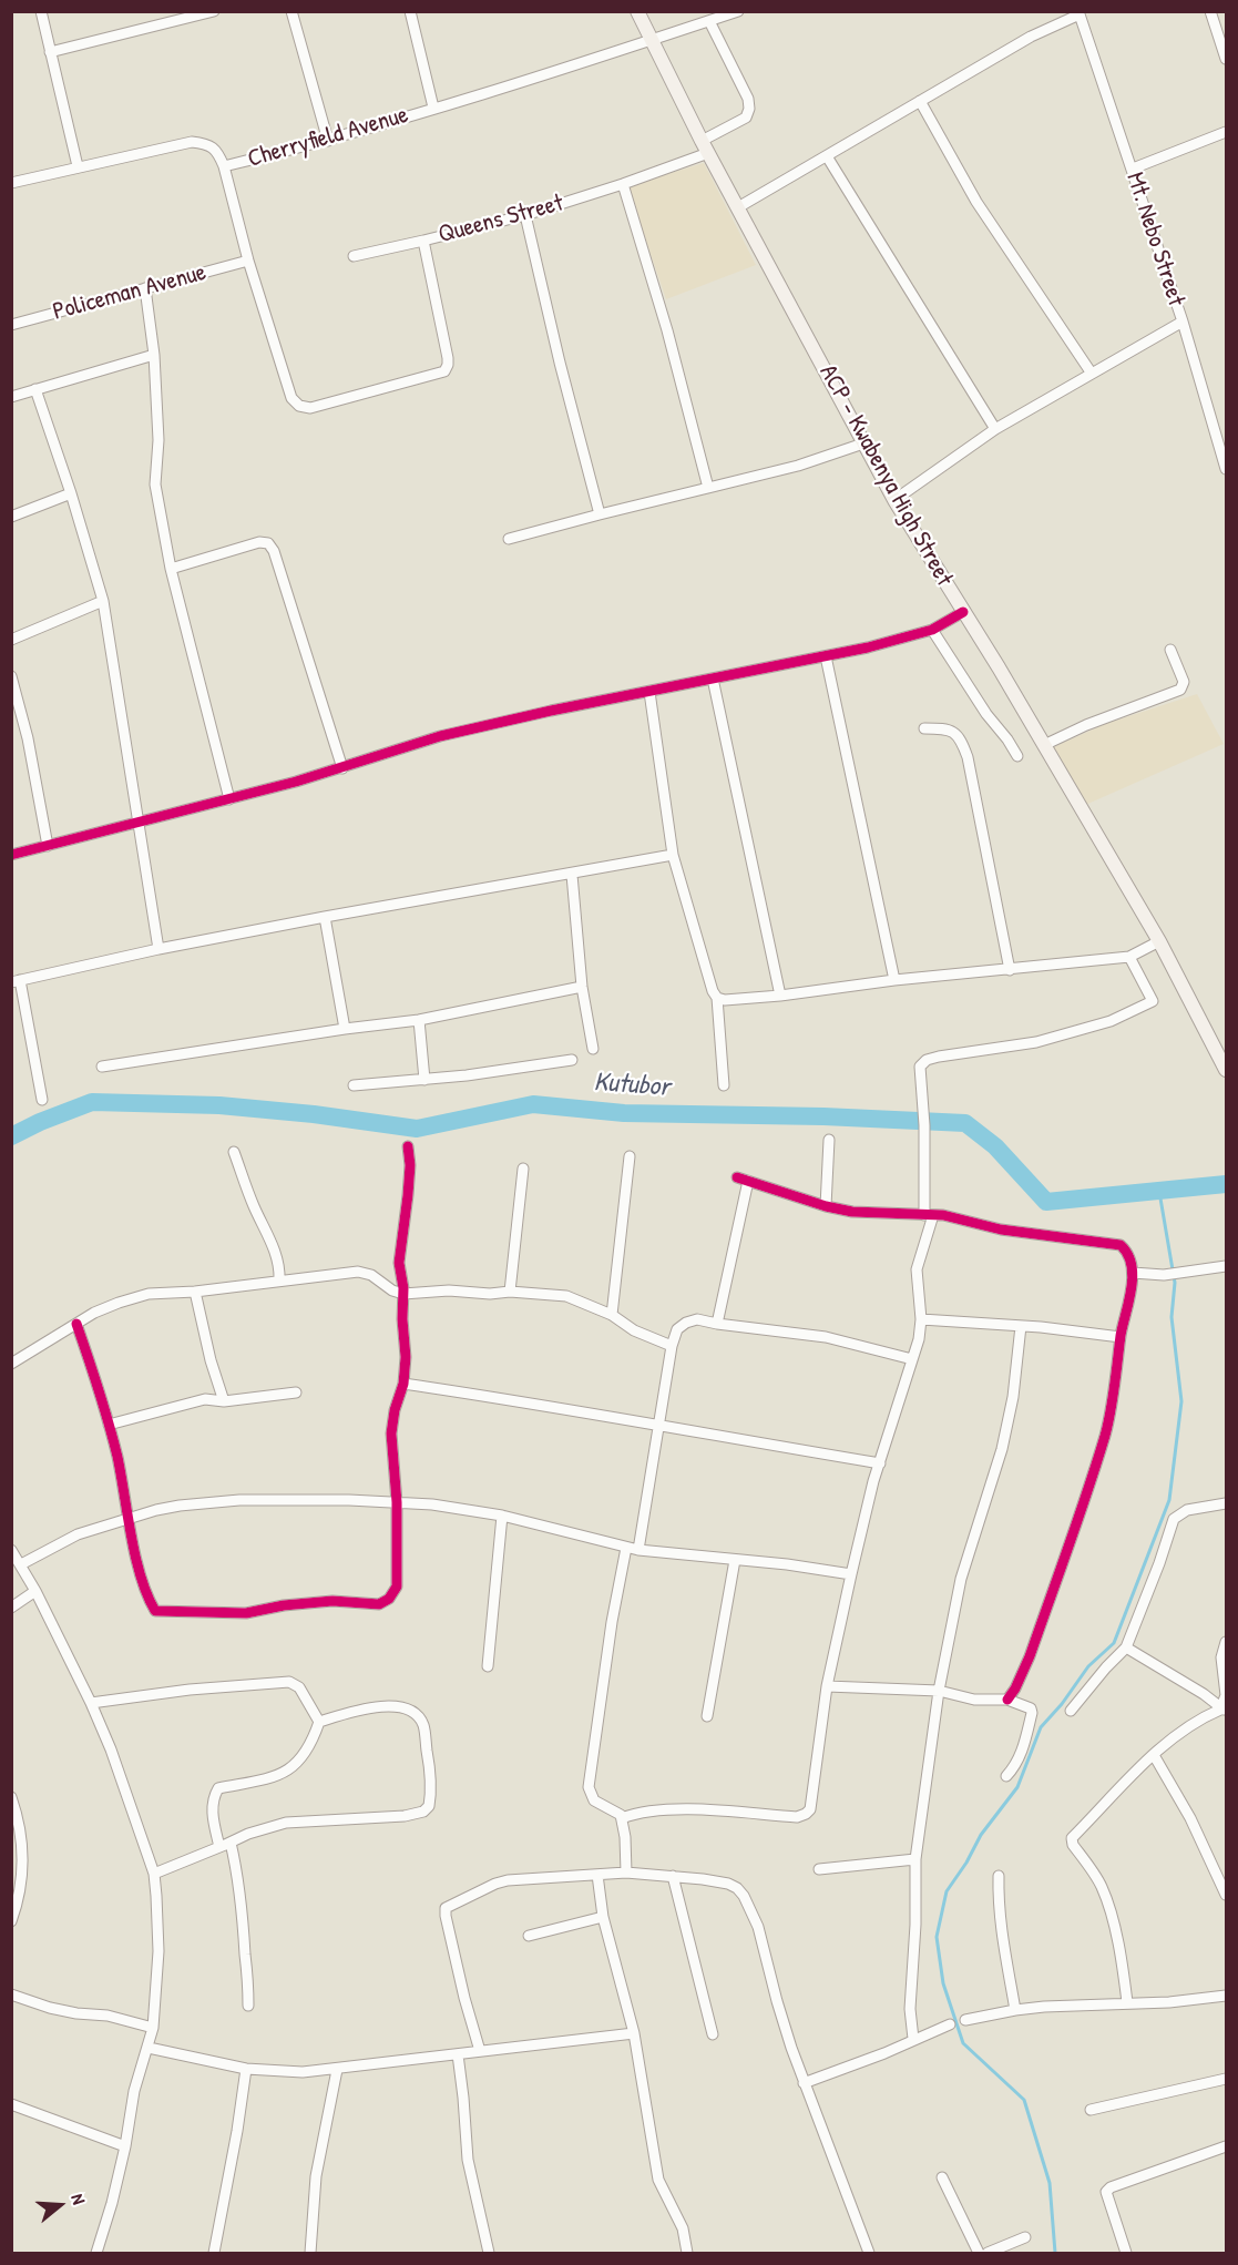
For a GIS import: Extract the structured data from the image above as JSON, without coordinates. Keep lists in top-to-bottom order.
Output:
{
  "streets": {
    "main road": ["ACP - Kwabenya High Street"],
    "street": [
      "Cherryfield Avenue",
      "Queens Street",
      "Mt. Nebo Street",
      "Policeman Avenue"
    ]
  },
  "crossings": [
    ["Cherryfield Avenue", "Queens Street"],
    ["Cherryfield Avenue", "ACP - Kwabenya High Street"],
    ["Queens Street", "Policeman Avenue"],
    ["Queens Street", "ACP - Kwabenya High Street"]
  ],
  "water": ["Kutubor"],
  "north": "right"
}
